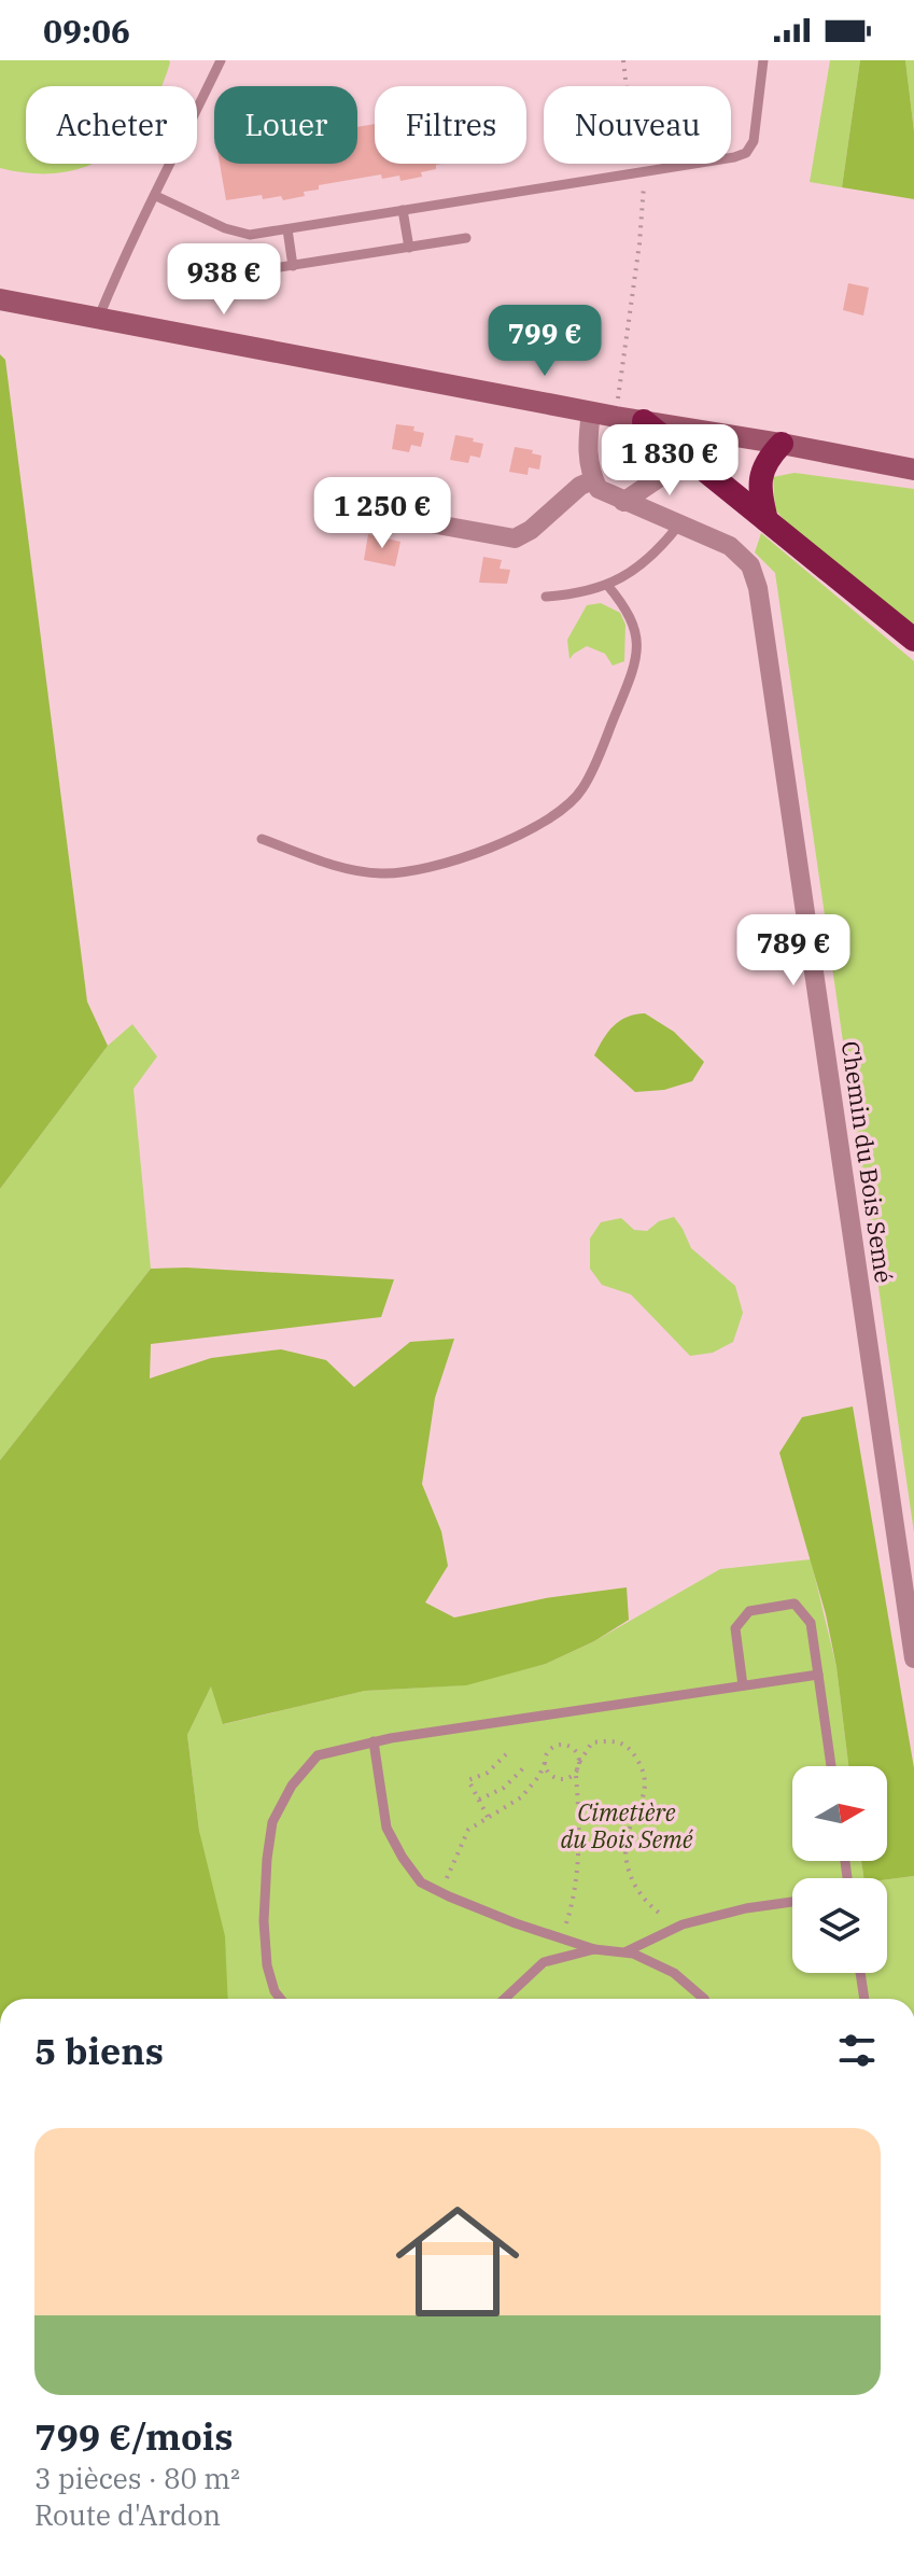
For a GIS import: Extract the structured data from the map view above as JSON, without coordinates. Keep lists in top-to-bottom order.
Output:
{
  "streets": {
    "street": ["Chemin du Bois Semé"]
  },
  "parks": ["Cimetière du Bois Semé"],
  "north": "right",
  "page": {
    "status": "09:06",
    "chip": [
      "Acheter",
      "Louer",
      "Filtres",
      "Nouveau"
    ],
    "price": [
      "938 €",
      "799 €",
      "1 830 €",
      "1 250 €",
      "789 €"
    ],
    "heading": "5 biens",
    "list": [
      {
        "name": "799 €/mois",
        "note": "3 pièces · 80 m² · Route d'Ardon"
      }
    ]
  }
}
